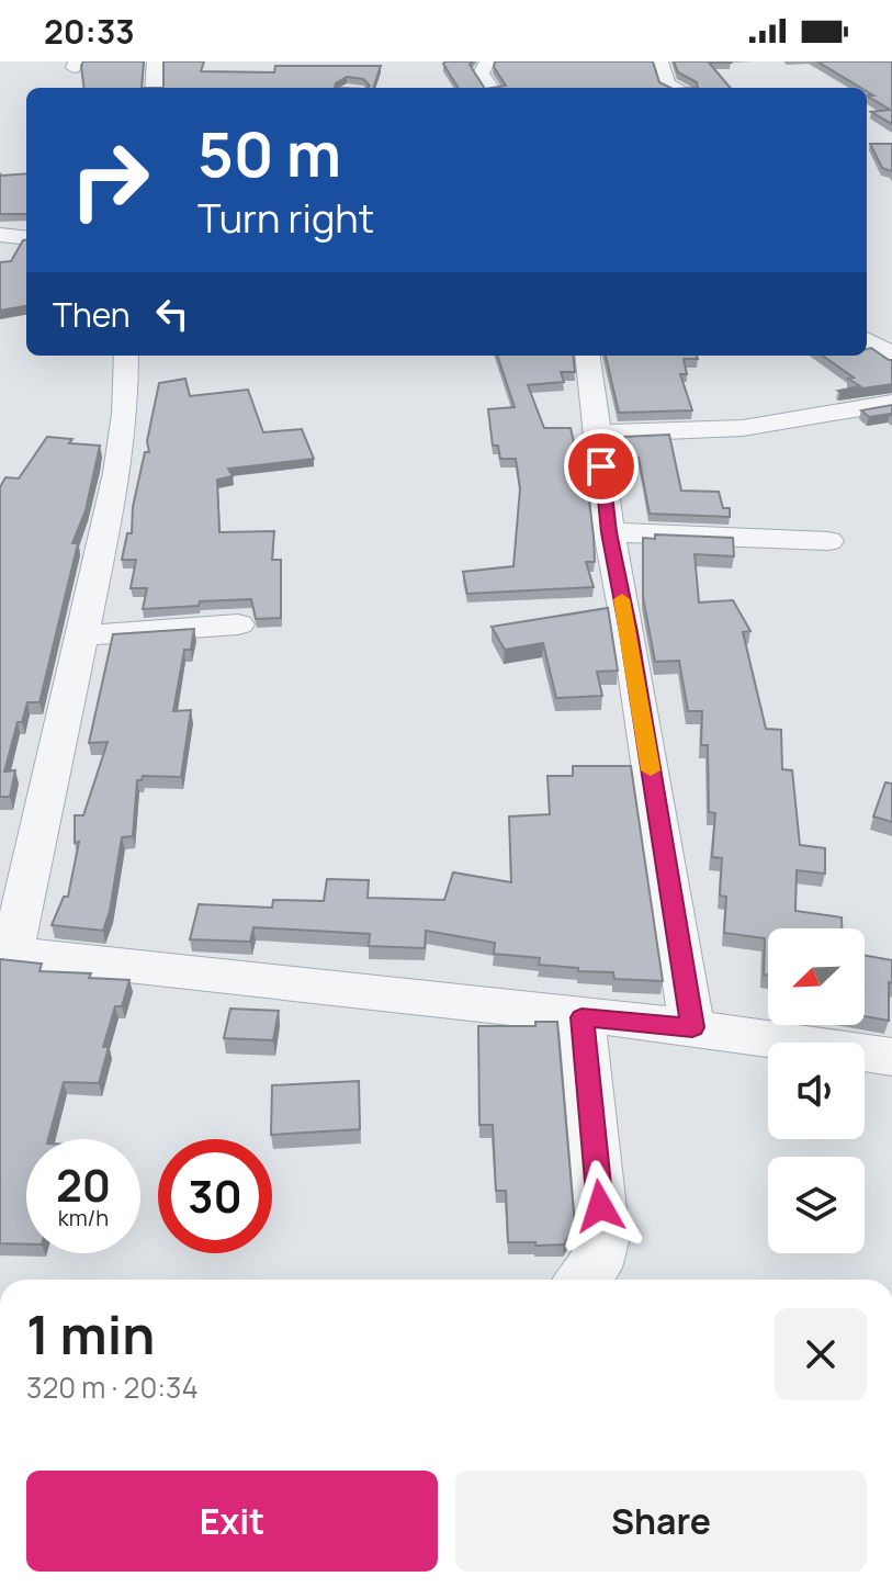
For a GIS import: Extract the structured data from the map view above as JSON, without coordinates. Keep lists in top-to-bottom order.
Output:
{
  "north": "bottom left",
  "page": {
    "status": "20:33",
    "turn": ["50 m", "Turn right"],
    "then": "Then",
    "speed": "20 km/h",
    "limit": "30",
    "heading": ["1 min", "320 m · 20:34"],
    "buttons": ["Exit", "Share"]
  }
}
